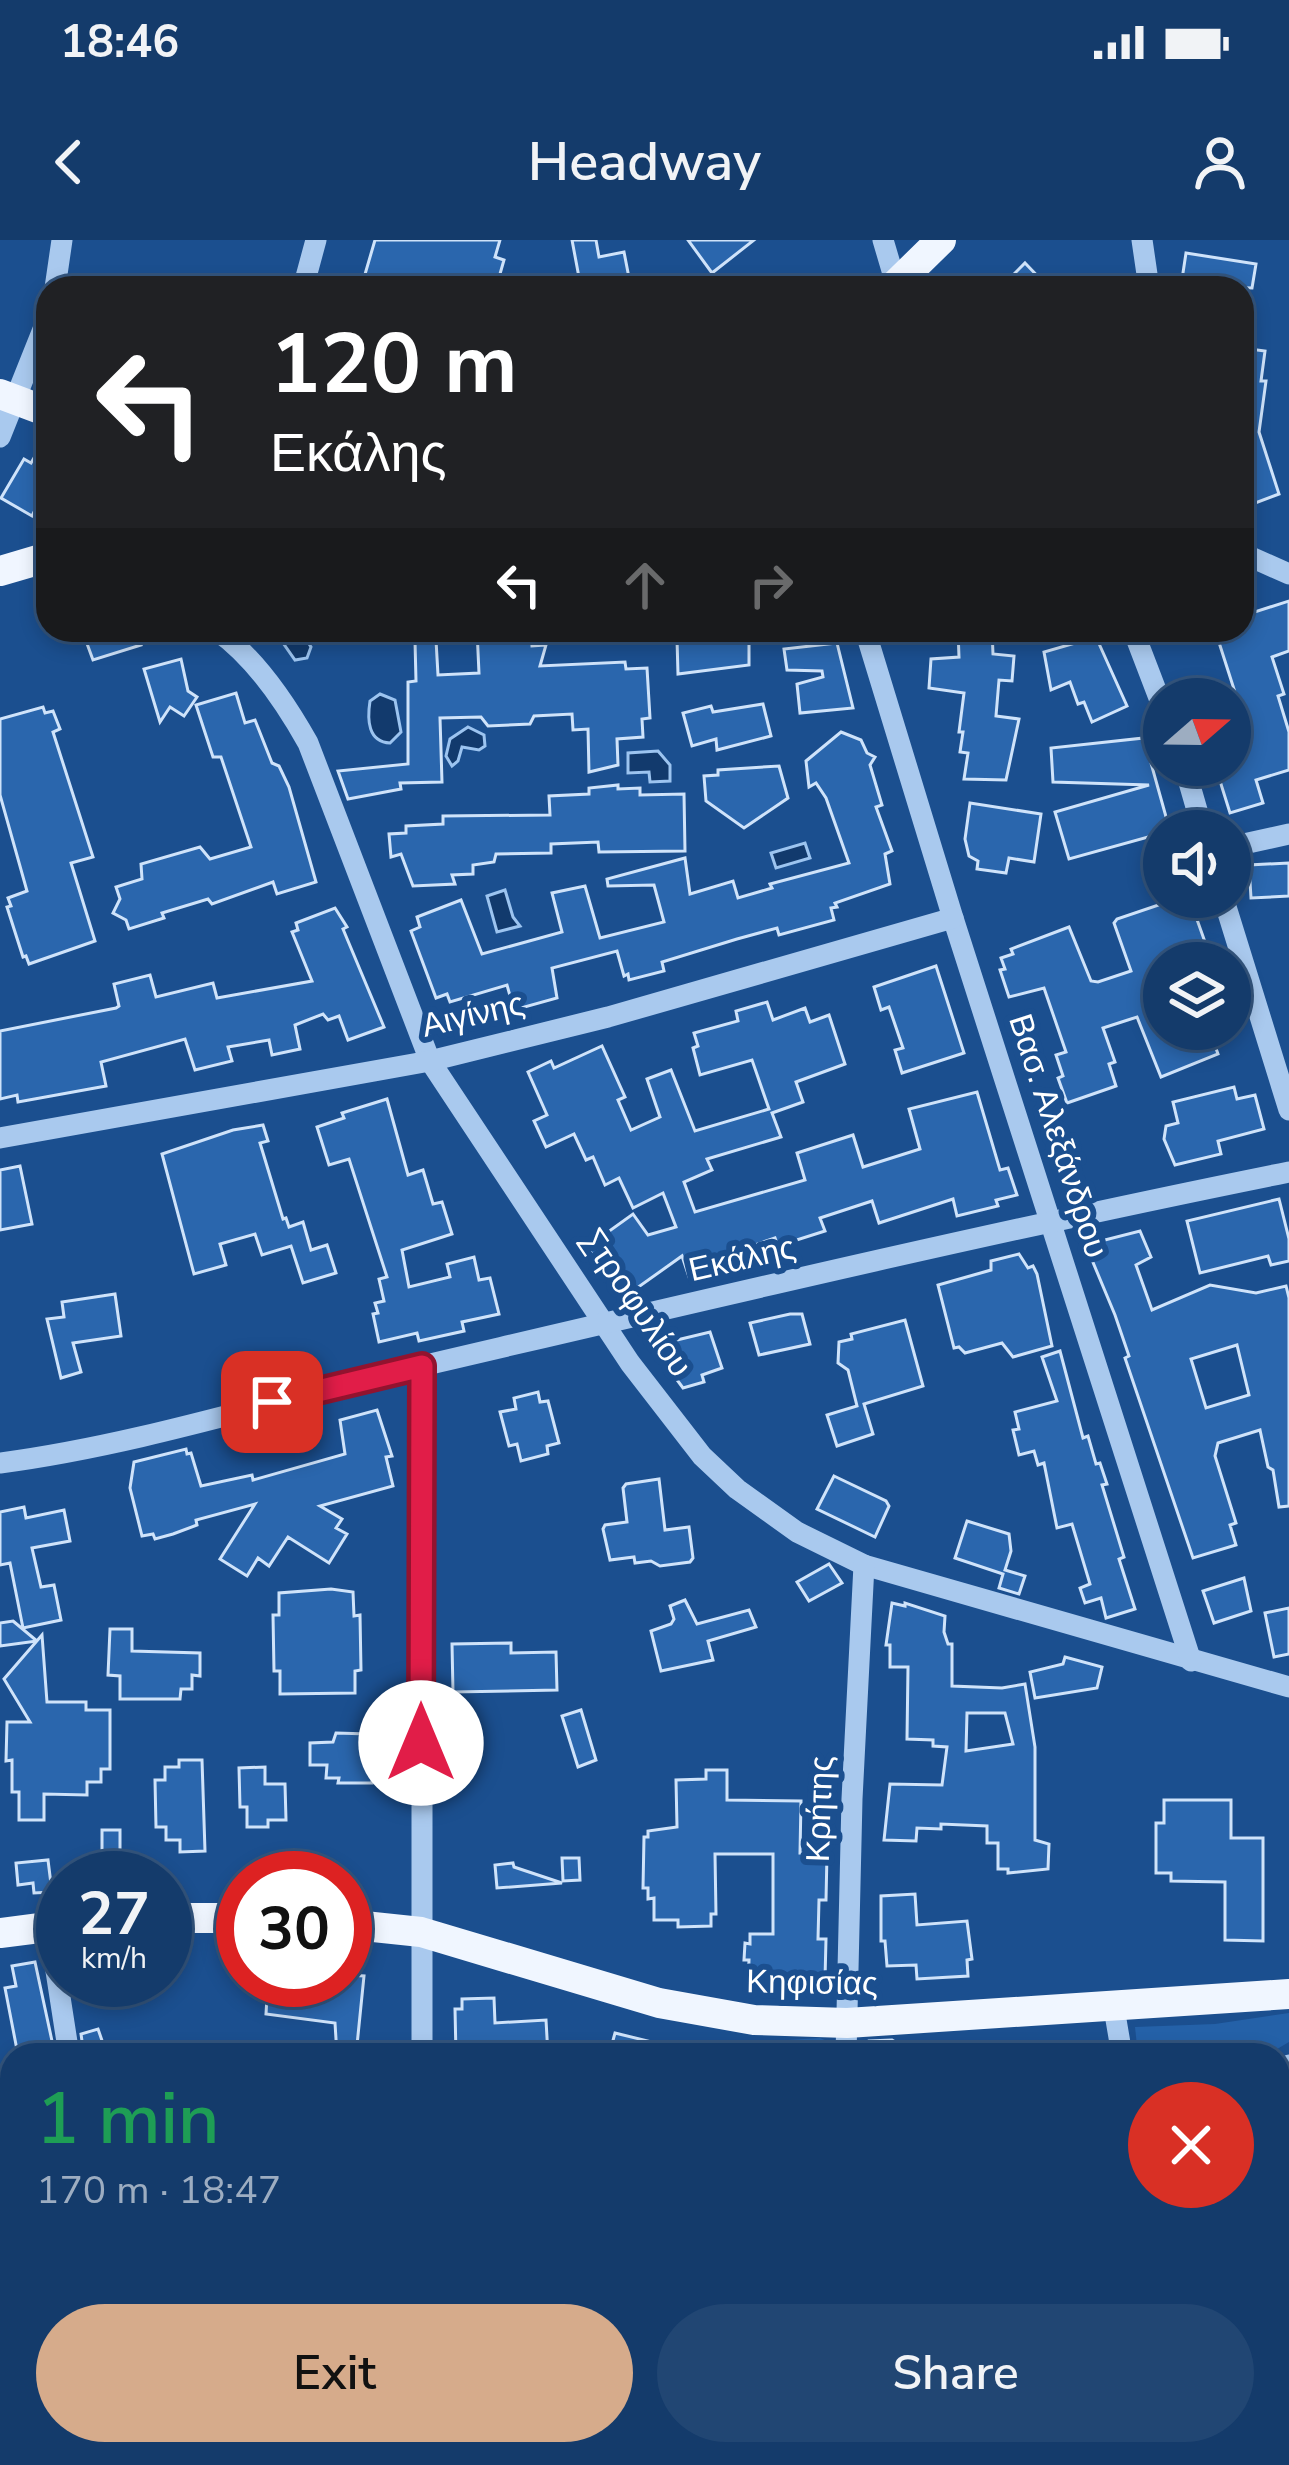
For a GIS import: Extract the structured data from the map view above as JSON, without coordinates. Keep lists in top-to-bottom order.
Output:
{
  "streets": {
    "main road": ["Κηφισίας"],
    "street": [
      "Αιγίνης",
      "Βασ. Αλεξάνδρου",
      "Εκάλης",
      "Στροφυλίου",
      "Κρήτης"
    ]
  },
  "crossings": [
    ["Αιγίνης", "Βασ. Αλεξάνδρου"],
    ["Αιγίνης", "Στροφυλίου"],
    ["Βασ. Αλεξάνδρου", "Εκάλης"],
    ["Βασ. Αλεξάνδρου", "Στροφυλίου"],
    ["Εκάλης", "Στροφυλίου"],
    ["Στροφυλίου", "Κρήτης"],
    ["Κρήτης", "Κηφισίας"]
  ],
  "north": "right",
  "page": {
    "status": "18:46",
    "header": "Headway",
    "turn": ["120 m", "Εκάλης"],
    "speed": "27 km/h",
    "limit": "30",
    "heading": ["1 min", "170 m · 18:47"],
    "buttons": ["Exit", "Share"]
  }
}
